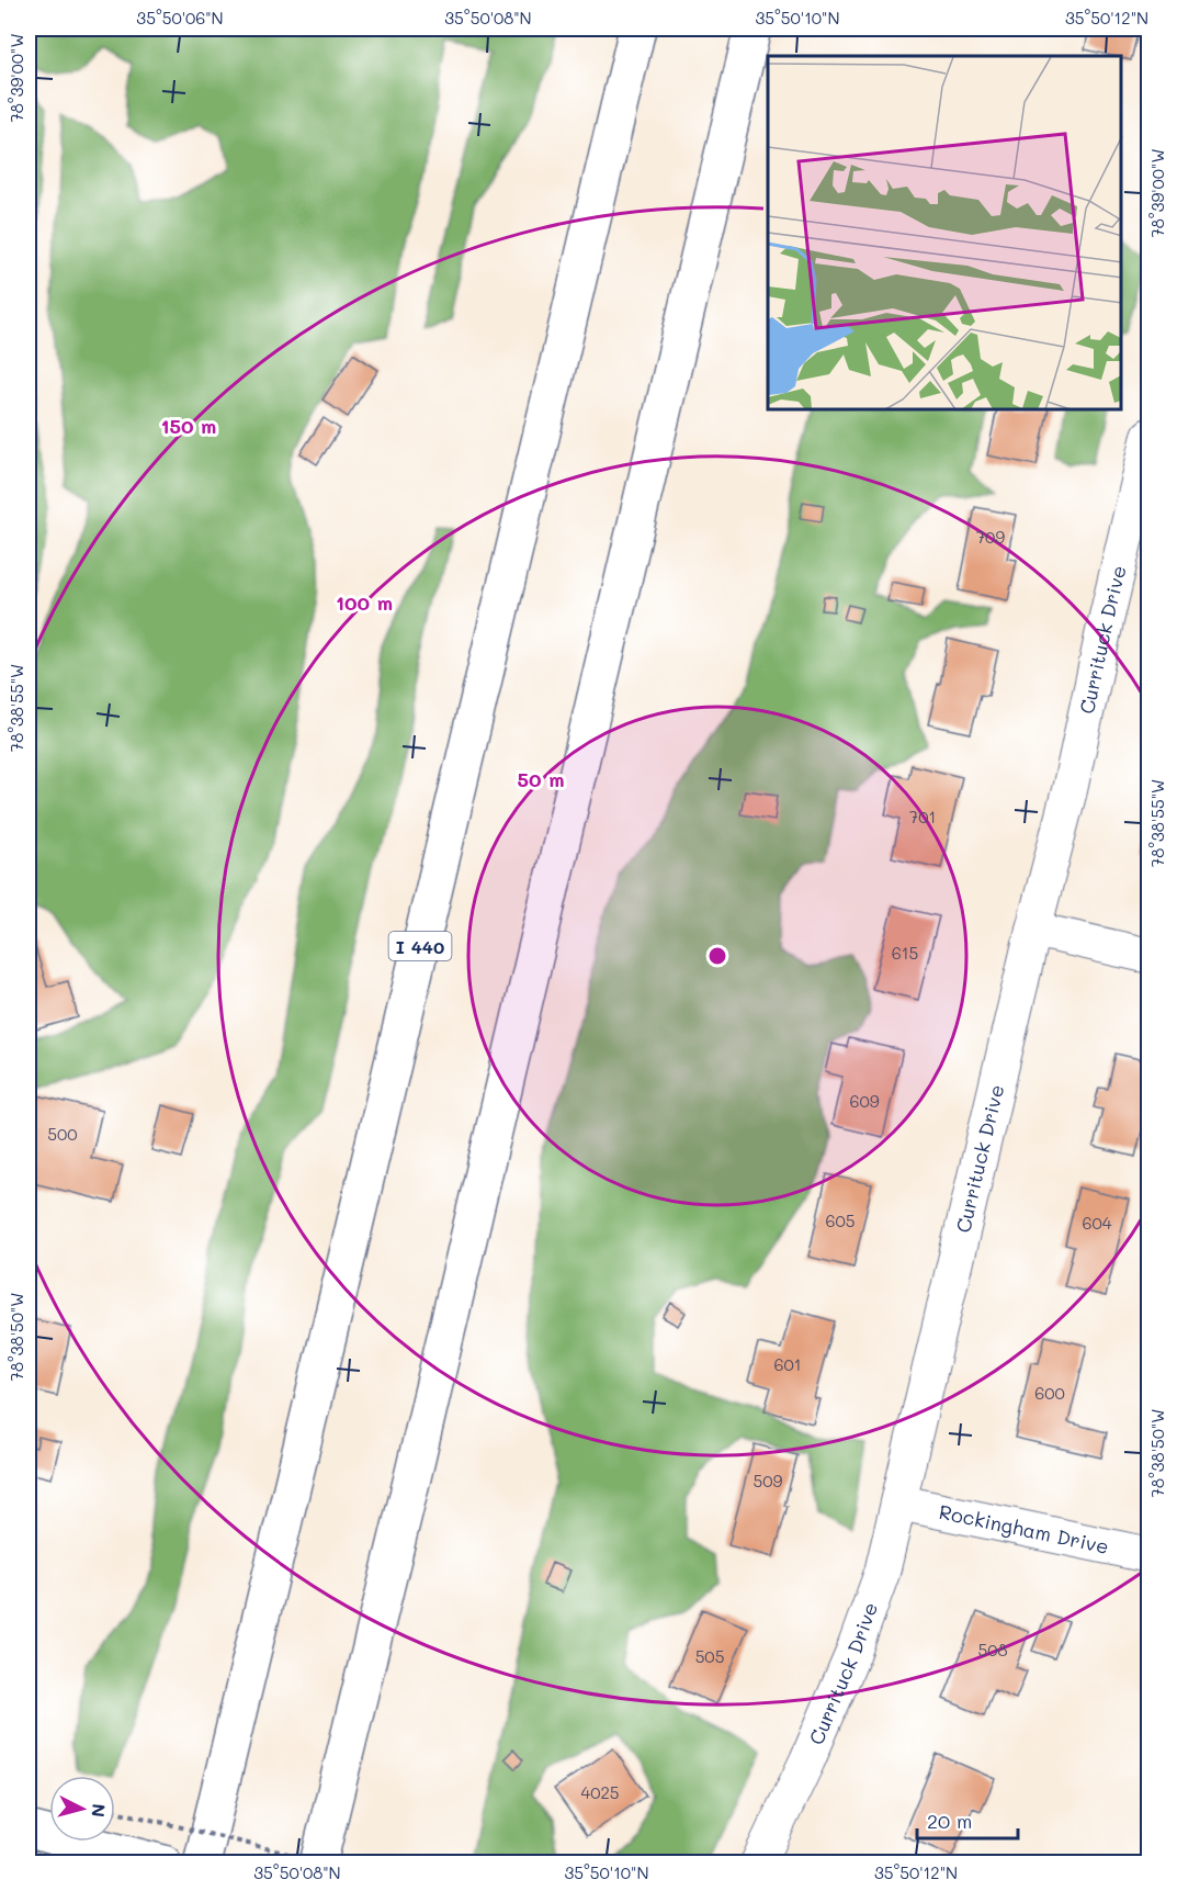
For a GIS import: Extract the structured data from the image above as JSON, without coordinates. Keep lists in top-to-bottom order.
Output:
{
  "streets": {
    "main road": ["I 440"],
    "street": ["Currituck Drive", "Rockingham Drive"]
  },
  "crossings": [
    ["Currituck Drive", "Rockingham Drive"]
  ],
  "house_numbers": [
    "709",
    "701",
    "615",
    "609",
    "500",
    "605",
    "604",
    "601",
    "600",
    "509",
    "508",
    "505",
    "4025"
  ],
  "scale_bar": "20 m",
  "north": "right",
  "coordinates": [
    "35°50'06\"N",
    "35°50'08\"N",
    "35°50'10\"N",
    "35°50'12\"N",
    "78°39'00\"W",
    "78°38'55\"W",
    "78°38'50\"W"
  ],
  "rings": ["150 m", "100 m", "50 m"]
}
